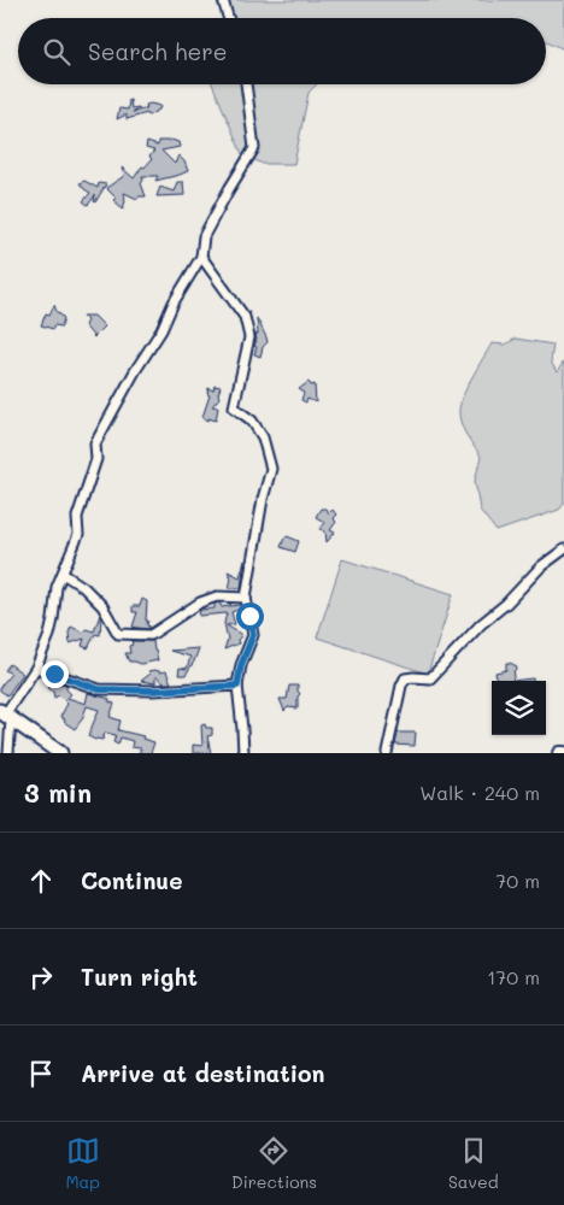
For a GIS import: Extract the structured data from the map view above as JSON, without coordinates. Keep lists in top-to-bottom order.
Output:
{
  "page": {
    "search": "Search here",
    "heading": ["3 min", "Walk · 240 m"],
    "list": [
      ["Continue", "70 m"],
      ["Turn right", "170 m"],
      "Arrive at destination"
    ],
    "nav": ["Map", "Directions", "Saved"]
  }
}
